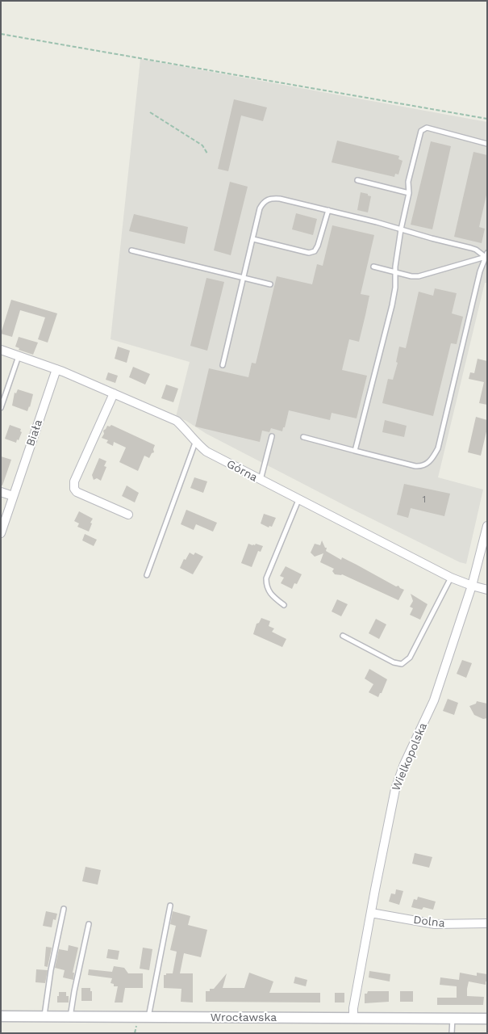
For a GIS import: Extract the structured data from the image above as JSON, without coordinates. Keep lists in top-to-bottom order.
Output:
{
  "streets": {
    "street": [
      "Biała",
      "Górna",
      "Wielkopolska",
      "Dolna",
      "Wrocławska"
    ]
  },
  "crossings": [
    ["Biała", "Górna"],
    ["Górna", "Wielkopolska"],
    ["Wielkopolska", "Dolna"],
    ["Wielkopolska", "Wrocławska"]
  ],
  "house_numbers": ["1"]
}
